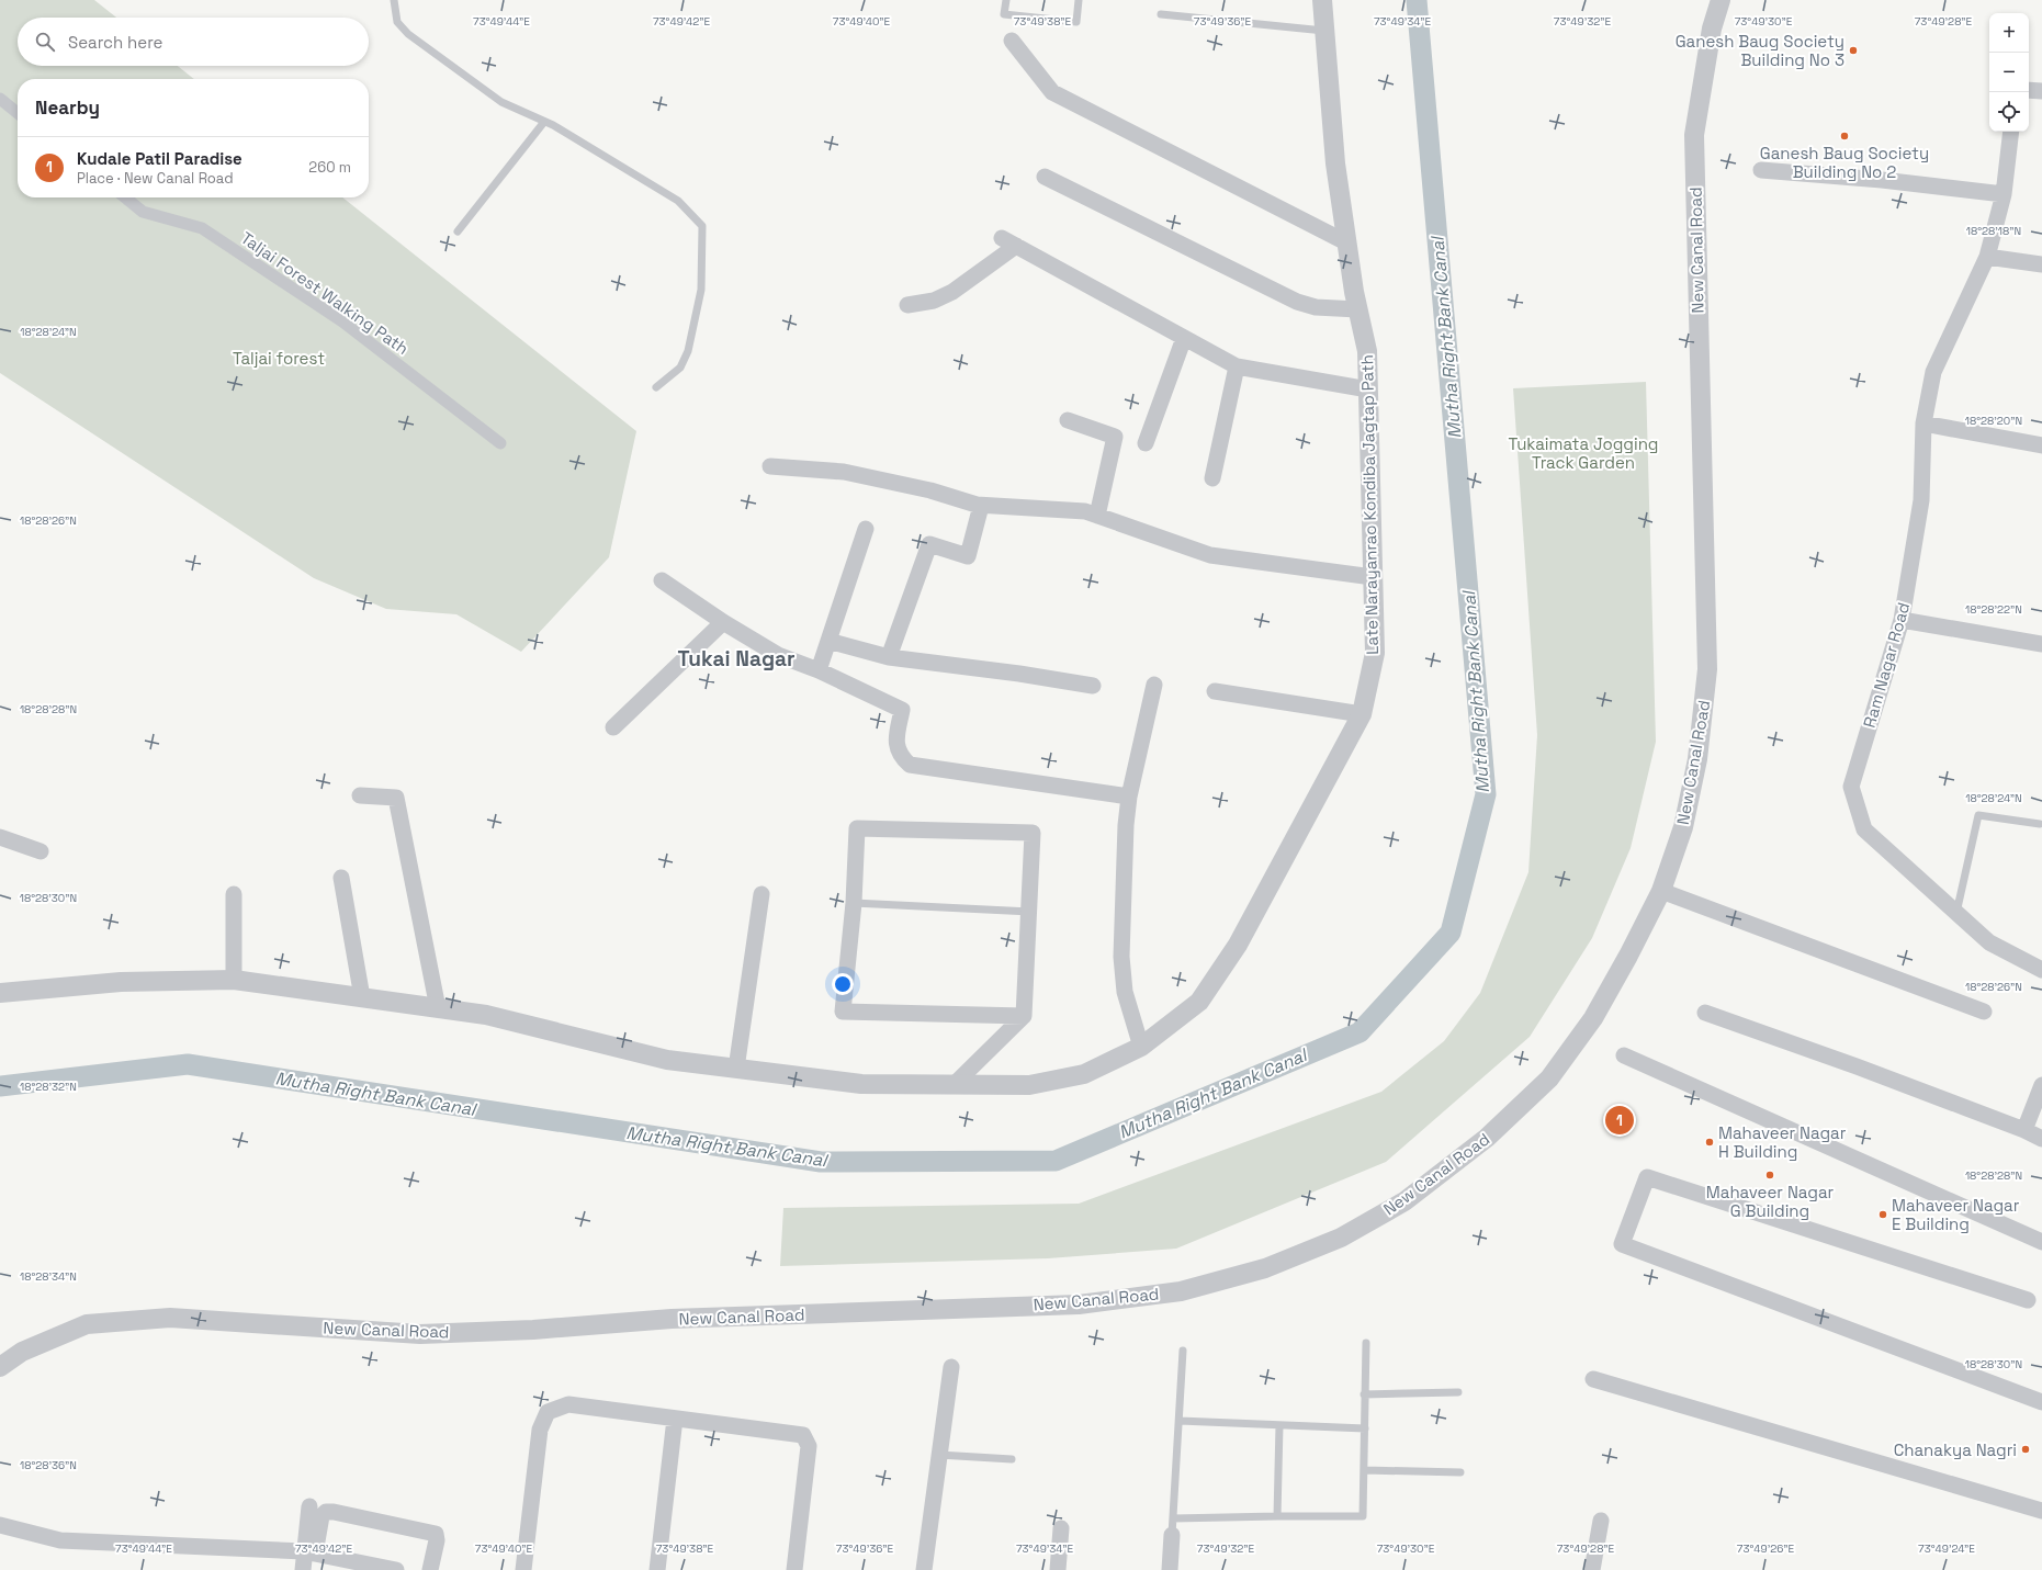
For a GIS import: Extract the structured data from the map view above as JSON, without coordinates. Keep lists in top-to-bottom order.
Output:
{
  "streets": {
    "street": [
      "New Canal Road",
      "Taljai Forest Walking Path",
      "Late Narayanrao Kondiba Jagtap Path",
      "Ram Nagar Road"
    ]
  },
  "districts": ["Tukai Nagar"],
  "water": ["Mutha Right Bank Canal"],
  "parks": ["Taljai forest", "Tukaimata Jogging Track Garden"],
  "places": [
    "Ganesh Baug Society Building No 3",
    "Ganesh Baug Society Building No 2",
    "Mahaveer Nagar H Building",
    "Mahaveer Nagar G Building",
    "Mahaveer Nagar E Building",
    "Chanakya Nagri"
  ],
  "page": {
    "map_buttons": ["+", "−"],
    "search": "Search here",
    "heading": "Nearby",
    "list": [
      {
        "mark": "1",
        "name": "Kudale Patil Paradise",
        "note": "Place · New Canal Road",
        "value": "260 m"
      }
    ],
    "pins": "1"
  },
  "coordinates": [
    "73°49'44\"E",
    "73°49'42\"E",
    "73°49'40\"E",
    "73°49'38\"E",
    "73°49'36\"E",
    "73°49'34\"E",
    "73°49'32\"E",
    "73°49'30\"E",
    "73°49'28\"E",
    "18°28'18\"N",
    "18°28'24\"N",
    "18°28'20\"N",
    "18°28'26\"N",
    "18°28'22\"N",
    "18°28'28\"N",
    "18°28'30\"N",
    "18°28'32\"N",
    "18°28'34\"N",
    "18°28'36\"N",
    "73°49'26\"E",
    "73°49'24\"E"
  ]
}
